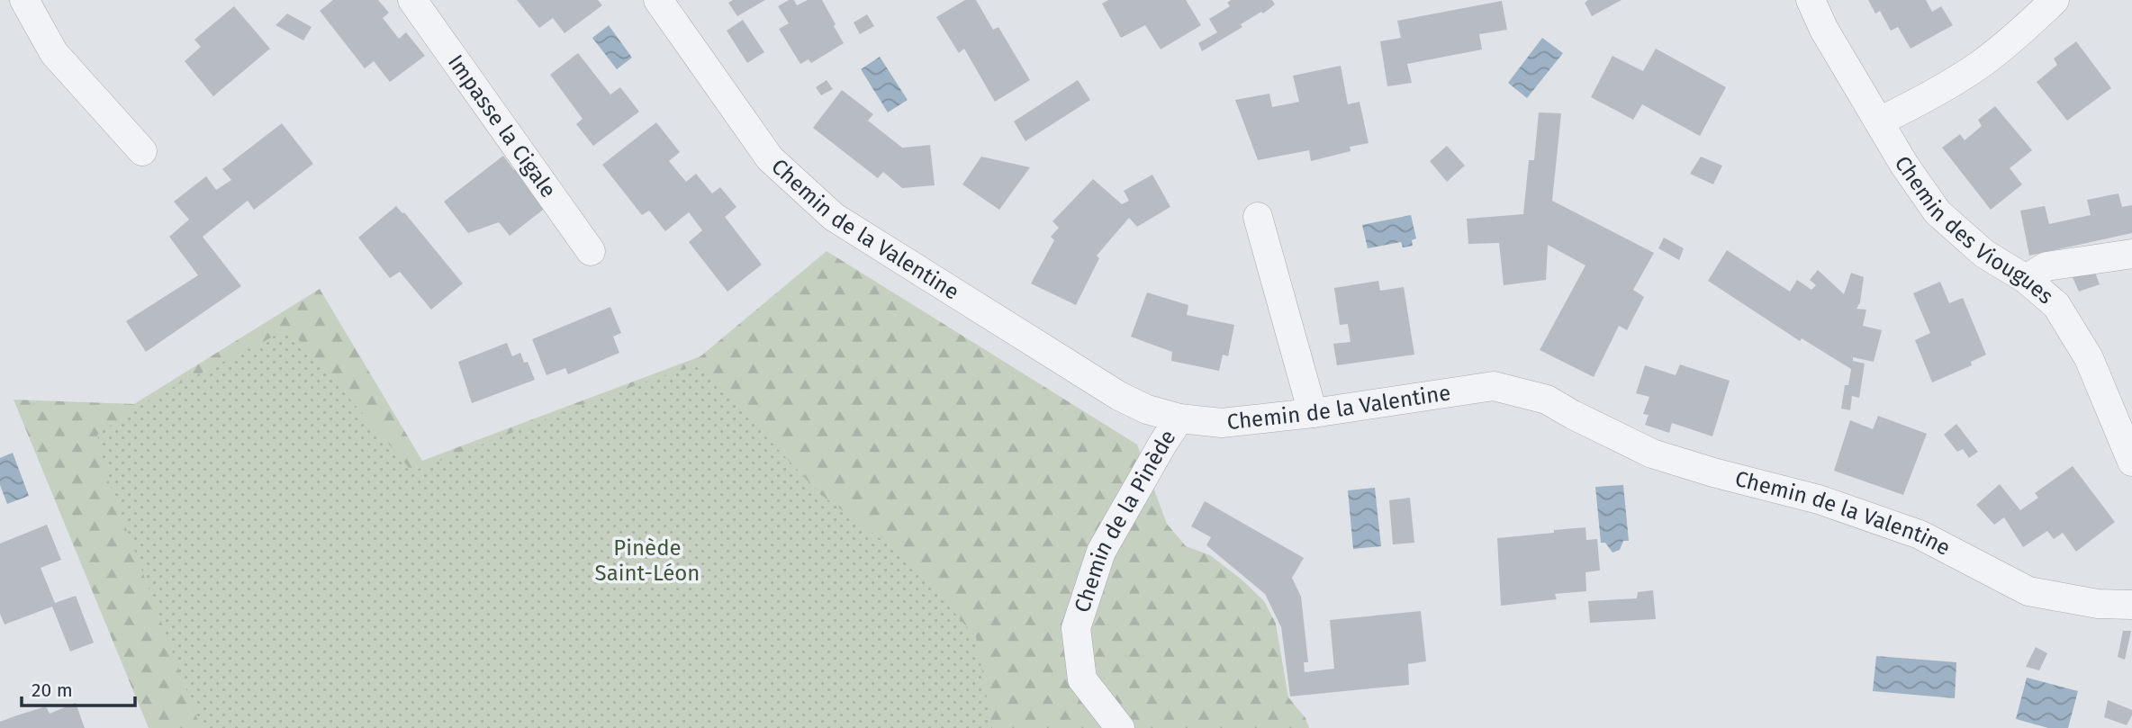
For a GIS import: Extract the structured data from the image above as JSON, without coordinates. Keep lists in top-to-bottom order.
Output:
{
  "streets": {
    "street": [
      "Impasse la Cigale",
      "Chemin de la Valentine",
      "Chemin des Viougues",
      "Chemin de la Pinède"
    ]
  },
  "crossings": [
    ["Chemin de la Valentine", "Chemin de la Pinède"]
  ],
  "parks": ["Pinède Saint-Léon"],
  "scale_bar": "20 m"
}
